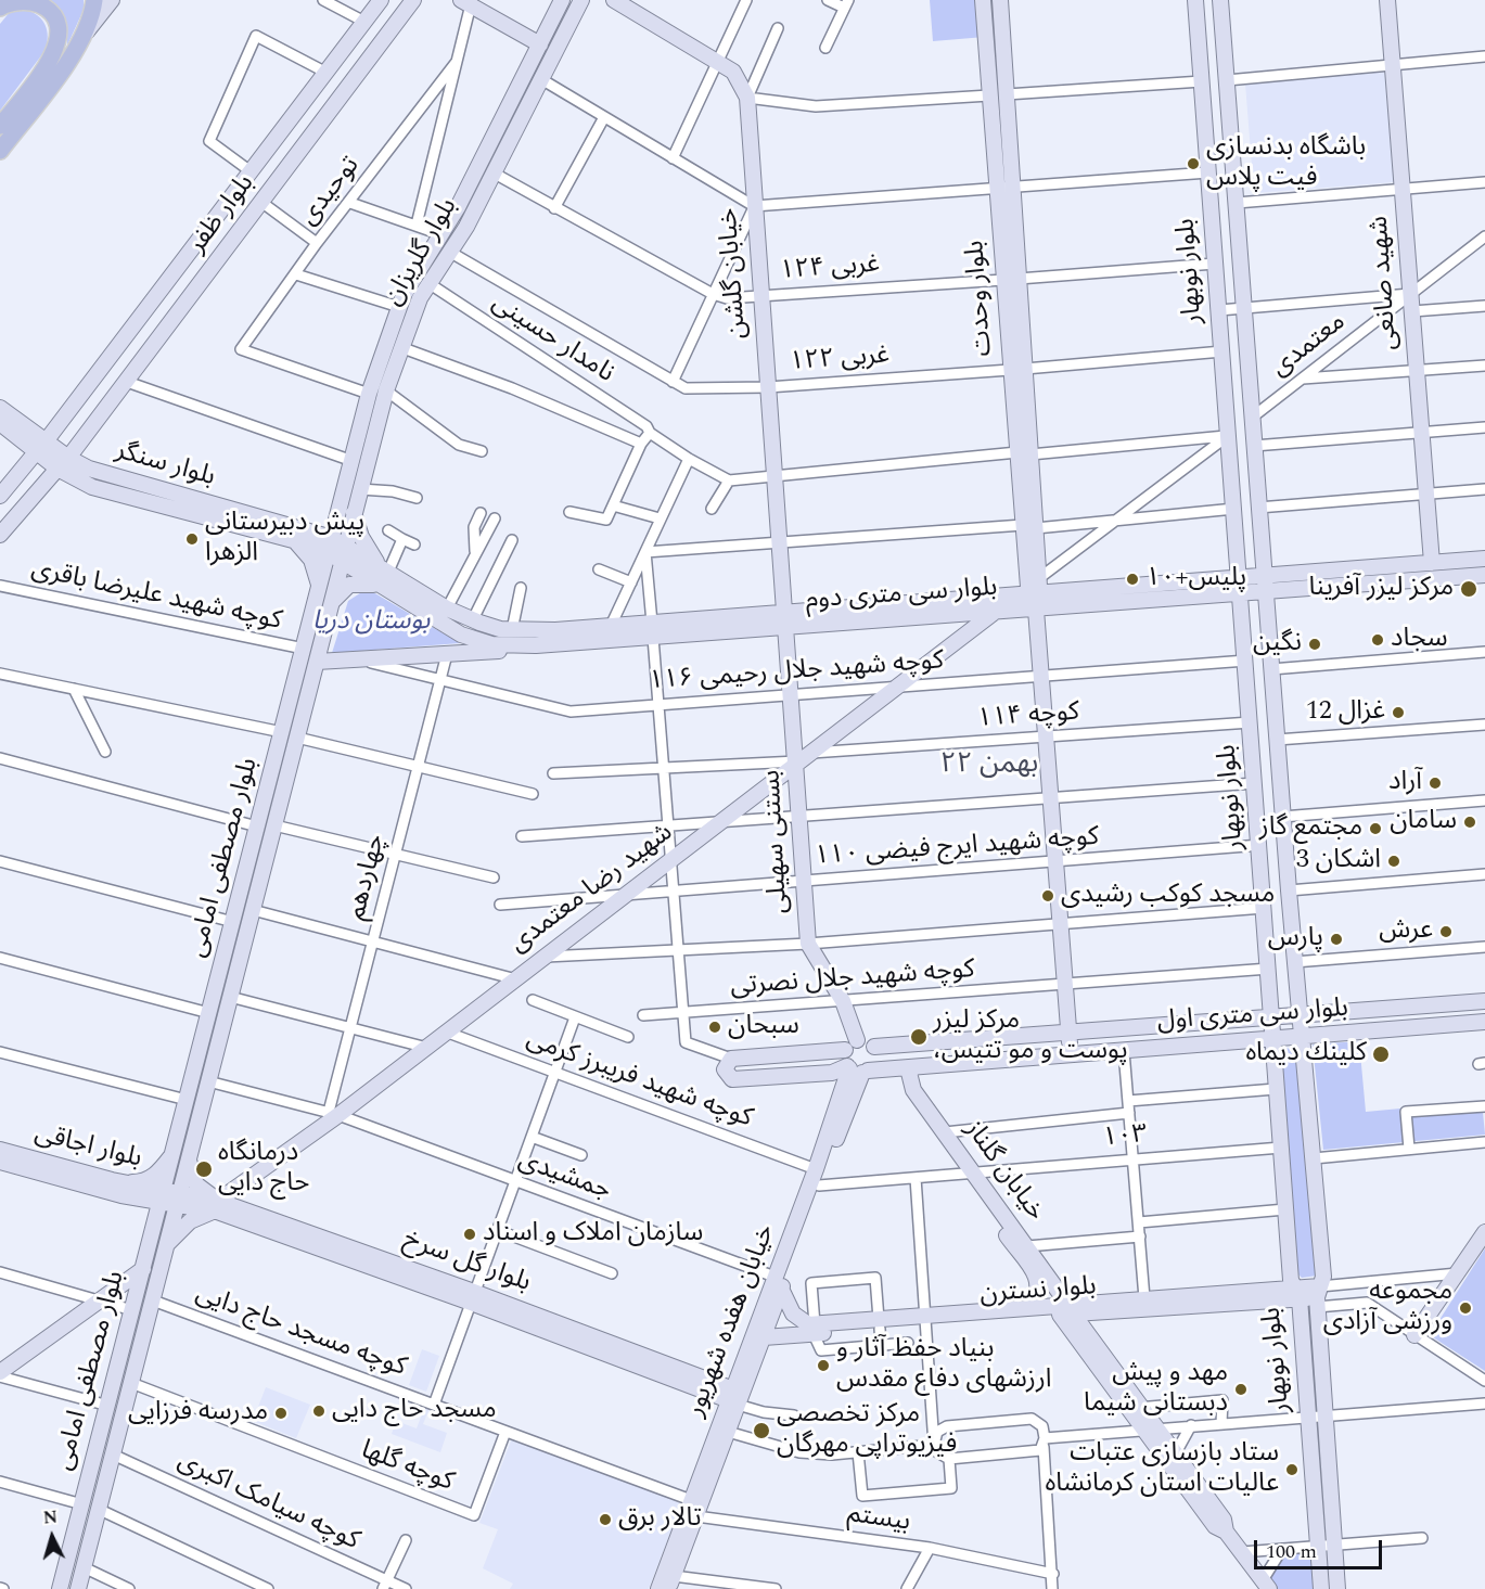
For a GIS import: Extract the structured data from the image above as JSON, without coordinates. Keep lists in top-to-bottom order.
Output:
{
  "streets": {
    "main road": [
      "بلوار ظفر",
      "بلوار گلریزان",
      "بلوار نوبهار",
      "خیابان گلشن",
      "شهید صانعی",
      "بلوار وحدت",
      "بلوار سنگر",
      "بلوار سی متری دوم",
      "بستنی سهیلی",
      "بلوار مصطفی امامی",
      "شهید رضا معتمدی",
      "بلوار سی متری اول",
      "بلوار اجاقی",
      "خیابان گلناز",
      "بلوار گل سرخ",
      "بلوار نسترن",
      "خیابان هفده شهریور"
    ],
    "street": [
      "توحیدی",
      "۱۲۴ غربی",
      "نامدار حسینی",
      "معتمدی",
      "۱۲۲ غربی",
      "کوچه شهید علیرضا باقری",
      "کوچه شهید جلال رحیمی ۱۱۶",
      "کوچه ۱۱۴",
      "کوچه شهید ایرج فیضی ۱۱۰",
      "چهاردهم",
      "کوچه شهید جلال نصرتی",
      "کوچه شهید فریبرز کرمی",
      "۱۰۳",
      "جمشیدی",
      "کوچه مسجد حاج دایی",
      "کوچه گلها",
      "کوچه سیامک اکبری",
      "بیستم"
    ]
  },
  "crossings": [
    ["توحیدی", "بلوار گلریزان"],
    ["بلوار ظفر", "بلوار سنگر"],
    ["بلوار گلریزان", "۱۲۴ غربی"],
    ["بلوار گلریزان", "نامدار حسینی"],
    ["بلوار گلریزان", "۱۲۲ غربی"],
    ["بلوار گلریزان", "بلوار سنگر"],
    ["بلوار گلریزان", "بلوار سی متری دوم"],
    ["بلوار گلریزان", "بلوار مصطفی امامی"],
    ["۱۲۴ غربی", "بلوار نوبهار"],
    ["۱۲۴ غربی", "خیابان گلشن"],
    ["۱۲۴ غربی", "بلوار وحدت"],
    ["بلوار نوبهار", "معتمدی"],
    ["بلوار نوبهار", "۱۲۲ غربی"],
    ["بلوار نوبهار", "بلوار سی متری دوم"],
    ["بلوار نوبهار", "کوچه شهید جلال رحیمی ۱۱۶"],
    ["بلوار نوبهار", "کوچه ۱۱۴"],
    ["بلوار نوبهار", "کوچه شهید ایرج فیضی ۱۱۰"],
    ["بلوار نوبهار", "کوچه شهید جلال نصرتی"],
    ["بلوار نوبهار", "بلوار سی متری اول"],
    ["بلوار نوبهار", "۱۰۳"],
    ["بلوار نوبهار", "بلوار نسترن"],
    ["خیابان گلشن", "۱۲۲ غربی"],
    ["خیابان گلشن", "بلوار سی متری دوم"],
    ["خیابان گلشن", "بستنی سهیلی"],
    ["شهید صانعی", "معتمدی"],
    ["شهید صانعی", "بلوار سی متری دوم"],
    ["بلوار وحدت", "۱۲۲ غربی"],
    ["بلوار وحدت", "بلوار سی متری دوم"],
    ["بلوار وحدت", "کوچه شهید جلال رحیمی ۱۱۶"],
    ["بلوار وحدت", "کوچه ۱۱۴"],
    ["بلوار وحدت", "کوچه شهید ایرج فیضی ۱۱۰"],
    ["بلوار وحدت", "کوچه شهید جلال نصرتی"],
    ["بلوار وحدت", "بلوار سی متری اول"],
    ["بلوار سنگر", "بلوار سی متری دوم"],
    ["بلوار سنگر", "بلوار مصطفی امامی"],
    ["بلوار سی متری دوم", "بستنی سهیلی"],
    ["بلوار سی متری دوم", "بلوار مصطفی امامی"],
    ["بلوار سی متری دوم", "شهید رضا معتمدی"],
    ["کوچه شهید علیرضا باقری", "بلوار مصطفی امامی"],
    ["کوچه شهید جلال رحیمی ۱۱۶", "بستنی سهیلی"],
    ["کوچه شهید جلال رحیمی ۱۱۶", "چهاردهم"],
    ["کوچه شهید جلال رحیمی ۱۱۶", "شهید رضا معتمدی"],
    ["کوچه ۱۱۴", "بستنی سهیلی"],
    ["کوچه ۱۱۴", "شهید رضا معتمدی"],
    ["بستنی سهیلی", "کوچه شهید ایرج فیضی ۱۱۰"],
    ["بستنی سهیلی", "شهید رضا معتمدی"],
    ["بستنی سهیلی", "کوچه شهید جلال نصرتی"],
    ["بستنی سهیلی", "بلوار سی متری اول"],
    ["بستنی سهیلی", "خیابان هفده شهریور"],
    ["کوچه شهید ایرج فیضی ۱۱۰", "شهید رضا معتمدی"],
    ["بلوار مصطفی امامی", "شهید رضا معتمدی"],
    ["بلوار مصطفی امامی", "بلوار اجاقی"],
    ["بلوار مصطفی امامی", "جمشیدی"],
    ["بلوار مصطفی امامی", "بلوار گل سرخ"],
    ["بلوار مصطفی امامی", "کوچه مسجد حاج دایی"],
    ["بلوار مصطفی امامی", "کوچه گلها"],
    ["بلوار مصطفی امامی", "کوچه سیامک اکبری"],
    ["چهاردهم", "شهید رضا معتمدی"],
    ["چهاردهم", "جمشیدی"],
    ["شهید رضا معتمدی", "کوچه شهید فریبرز کرمی"],
    ["شهید رضا معتمدی", "جمشیدی"],
    ["شهید رضا معتمدی", "بلوار گل سرخ"],
    ["بلوار سی متری اول", "خیابان گلناز"],
    ["بلوار سی متری اول", "خیابان هفده شهریور"],
    ["کوچه شهید فریبرز کرمی", "خیابان هفده شهریور"],
    ["۱۰۳", "خیابان گلناز"],
    ["۱۰۳", "خیابان هفده شهریور"],
    ["بلوار اجاقی", "بلوار گل سرخ"],
    ["خیابان گلناز", "بلوار نسترن"],
    ["جمشیدی", "خیابان هفده شهریور"],
    ["بلوار گل سرخ", "خیابان هفده شهریور"],
    ["بلوار نسترن", "خیابان هفده شهریور"],
    ["خیابان هفده شهریور", "کوچه مسجد حاج دایی"],
    ["خیابان هفده شهریور", "بیستم"],
    ["کوچه مسجد حاج دایی", "کوچه گلها"]
  ],
  "districts": ["۲۲ بهمن"],
  "parks": ["بوستان دریا"],
  "places": [
    "باشگاه بدنسازی فیت پلاس",
    "پیش دبیرستانی الزهرا",
    "پلیس+۱۰",
    "مرکز لیزر آفرینا",
    "سجاد",
    "نگین",
    "غزال 12",
    "آراد",
    "سامان",
    "مجتمع گاز",
    "اشکان 3",
    "مسجد کوکب رشیدی",
    "عرش",
    "پارس",
    "سبحان",
    "مرکز لیزر ،پوست و مو تتیس",
    "كلينك ديماه",
    "درمانگاه حاج دایی",
    "سازمان املاک و اسناد",
    "مجموعه ورزشی آزادی",
    "بنیاد حفظ آثار و ارزشهای دفاع مقدس",
    "مهد و پیش دبستانی شیما",
    "مسجد حاج دایی",
    "مدرسه فرزایی",
    "مرکز تخصصی فیزیوتراپی مهرگان",
    "ستاد بازسازی عتبات عالیات استان کرمانشاه",
    "تالار برق"
  ],
  "scale_bar": "100 m",
  "north": "top"
}
